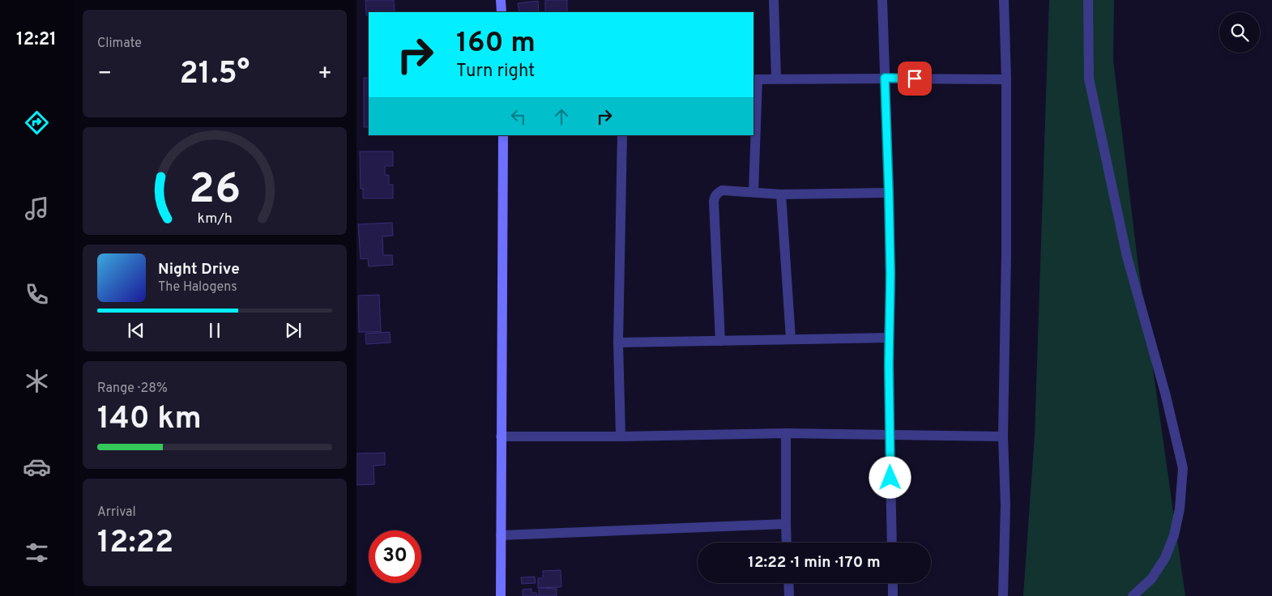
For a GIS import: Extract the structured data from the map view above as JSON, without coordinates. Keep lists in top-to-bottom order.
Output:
{
  "page": {
    "tabs": "12:21",
    "tile": [
      "Climate",
      ["Range · 28%", "140 km"],
      ["Arrival", "12:22"]
    ],
    "turn": ["160 m", "Turn right"],
    "heat": ["−", "21.5°", "+"],
    "song": ["Night Drive", "The Halogens"],
    "limit": "30",
    "trip": "12:22 · 1 min · 170 m",
    "gauge": ["26", "km/h"]
  }
}
